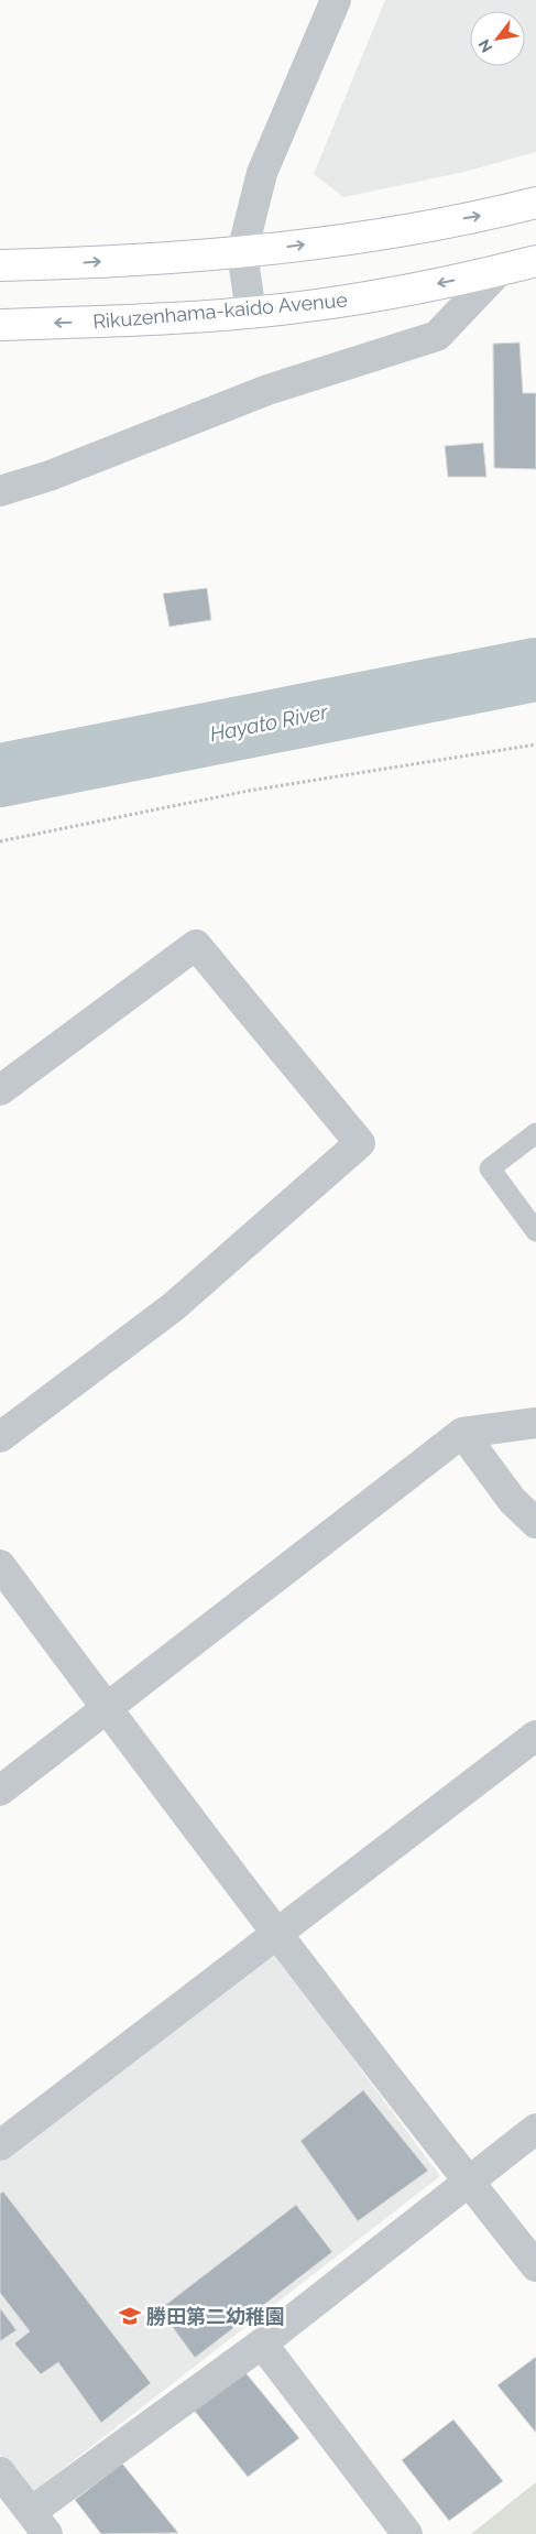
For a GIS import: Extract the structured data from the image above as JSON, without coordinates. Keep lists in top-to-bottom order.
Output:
{
  "streets": {
    "highway": ["Rikuzenhama-kaido Avenue"]
  },
  "water": ["Hayato River"],
  "places": {
    "school or university": ["勝田第二幼稚園"]
  },
  "north": "bottom left"
}
